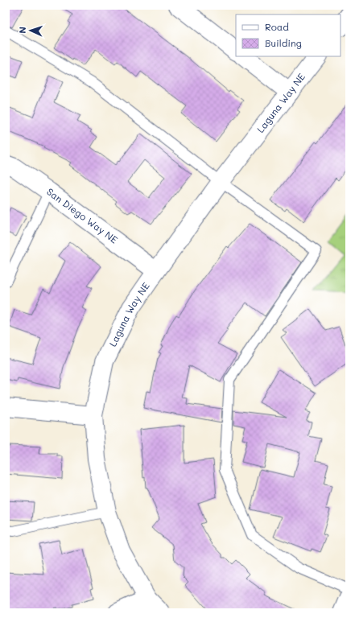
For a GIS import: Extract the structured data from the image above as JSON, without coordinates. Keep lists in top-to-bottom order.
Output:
{
  "streets": {
    "street": ["Laguna Way NE", "San Diego Way NE"]
  },
  "crossings": [
    ["Laguna Way NE", "San Diego Way NE"]
  ],
  "legend": ["Road", "Building"],
  "north": "left"
}
